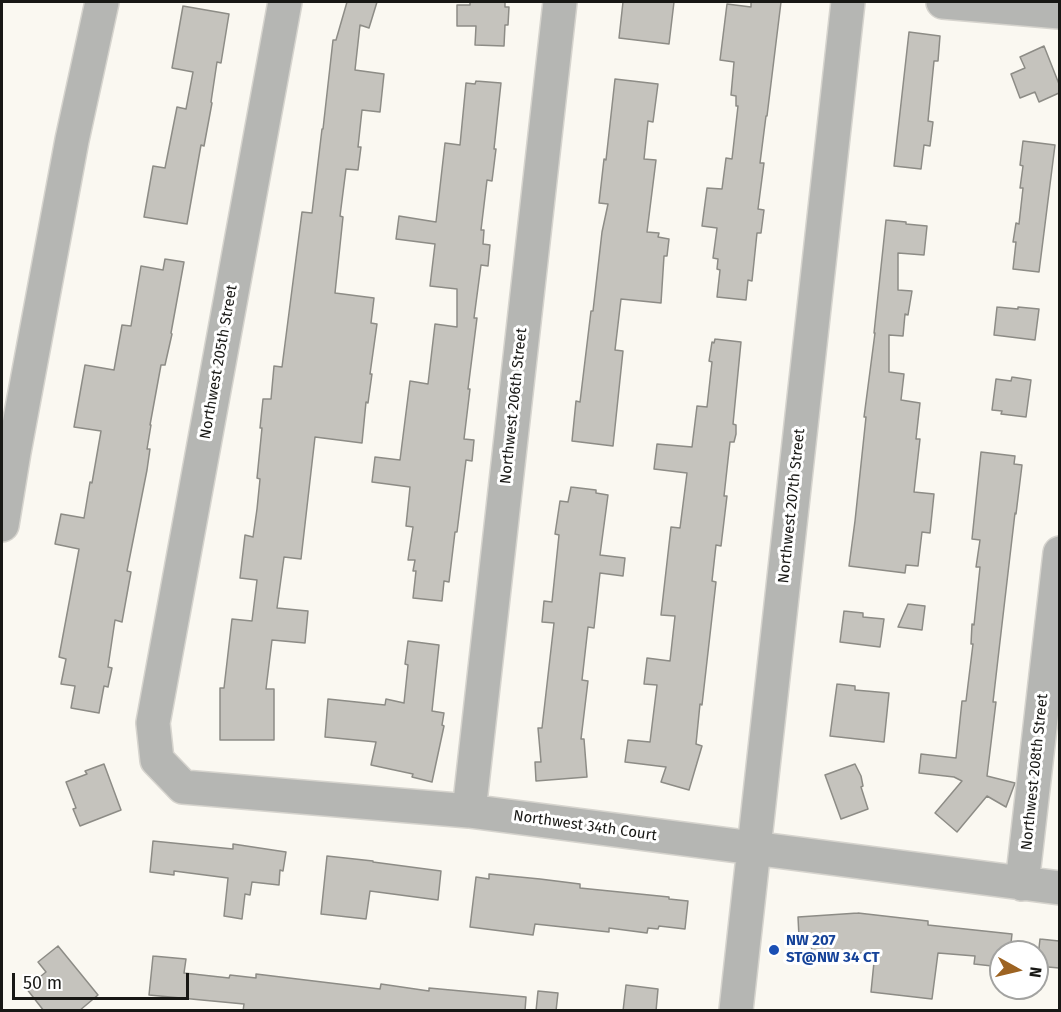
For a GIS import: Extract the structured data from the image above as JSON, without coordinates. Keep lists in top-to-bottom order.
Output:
{
  "streets": {
    "street": [
      "Northwest 205th Street",
      "Northwest 206th Street",
      "Northwest 207th Street",
      "Northwest 208th Street",
      "Northwest 34th Court"
    ]
  },
  "crossings": [
    ["Northwest 205th Street", "Northwest 34th Court"],
    ["Northwest 206th Street", "Northwest 34th Court"],
    ["Northwest 207th Street", "Northwest 34th Court"],
    ["Northwest 208th Street", "Northwest 34th Court"]
  ],
  "places": ["NW 207 ST@NW 34 CT"],
  "scale_bar": "50 m",
  "north": "right"
}
